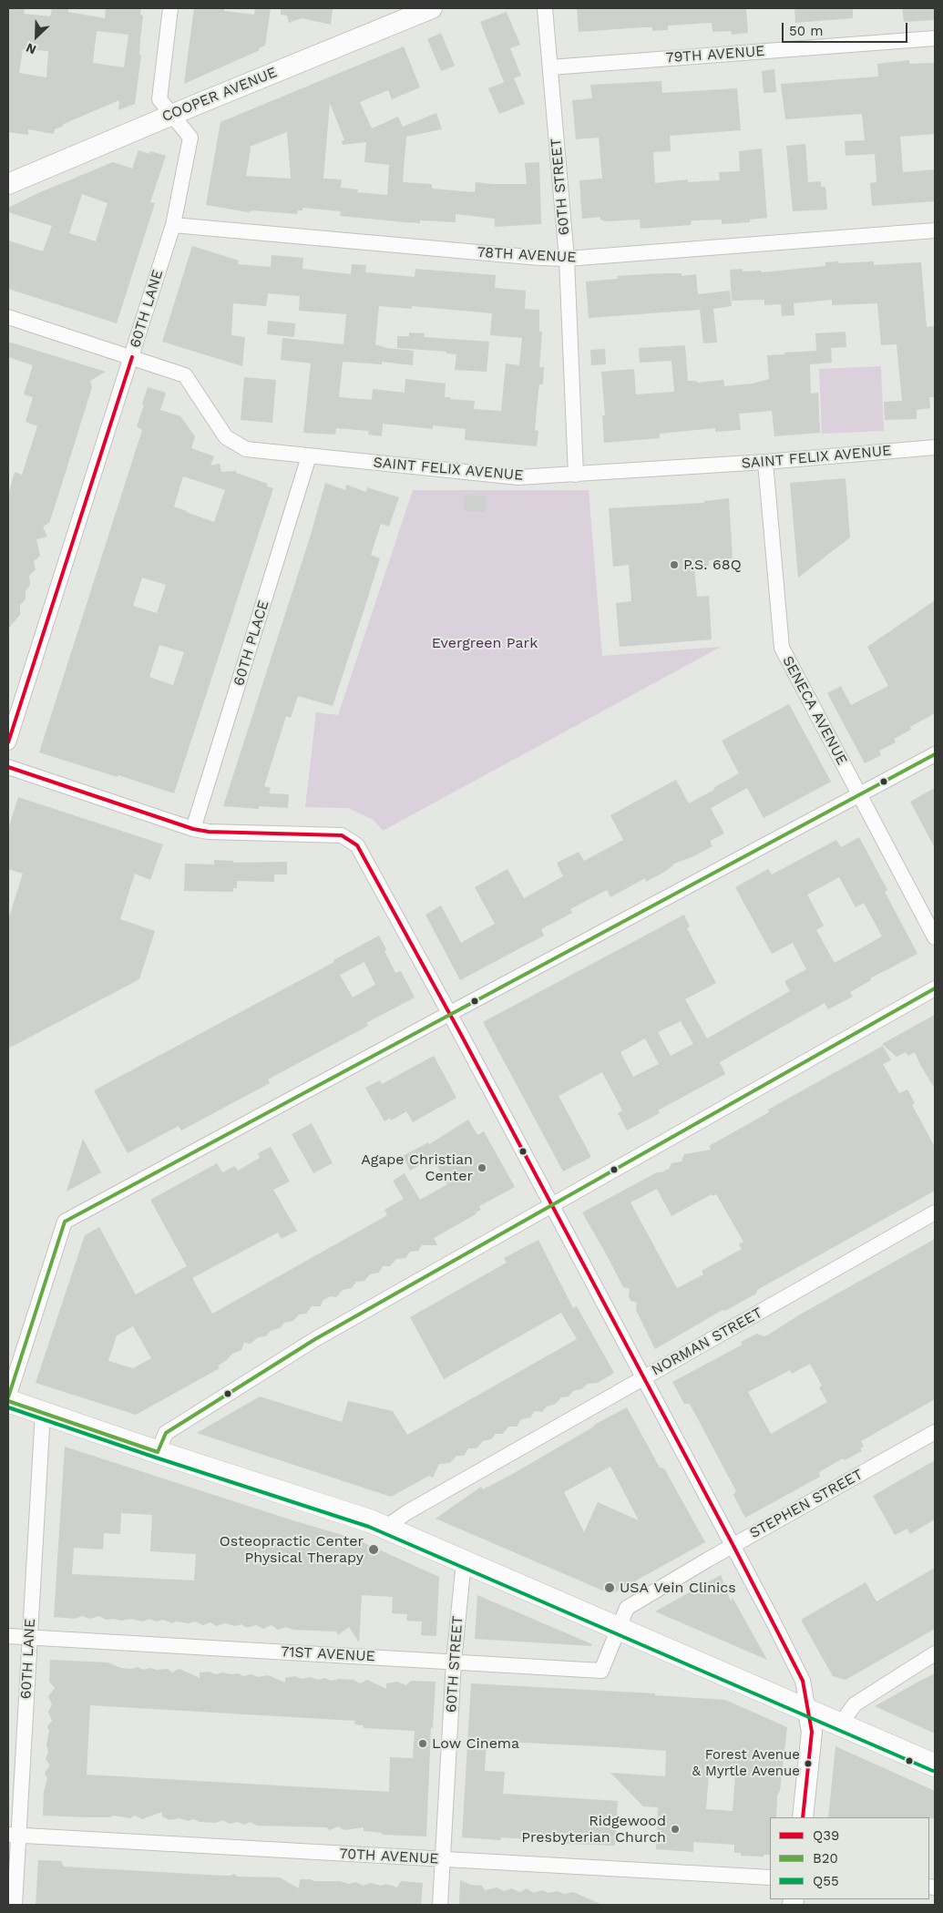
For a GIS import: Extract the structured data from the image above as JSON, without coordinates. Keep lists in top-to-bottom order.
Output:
{
  "streets": {
    "main road": ["COOPER AVENUE"],
    "street": [
      "79TH AVENUE",
      "60TH STREET",
      "78TH AVENUE",
      "60TH LANE",
      "SAINT FELIX AVENUE",
      "60TH PLACE",
      "SENECA AVENUE",
      "NORMAN STREET",
      "STEPHEN STREET",
      "71ST AVENUE",
      "70TH AVENUE"
    ]
  },
  "crossings": [
    ["79TH AVENUE", "60TH STREET"],
    ["COOPER AVENUE", "60TH LANE"],
    ["60TH STREET", "78TH AVENUE"],
    ["60TH STREET", "SAINT FELIX AVENUE"],
    ["60TH STREET", "71ST AVENUE"],
    ["60TH STREET", "70TH AVENUE"],
    ["78TH AVENUE", "60TH LANE"],
    ["60TH LANE", "SAINT FELIX AVENUE"],
    ["60TH LANE", "71ST AVENUE"],
    ["60TH LANE", "70TH AVENUE"],
    ["SAINT FELIX AVENUE", "60TH PLACE"],
    ["SAINT FELIX AVENUE", "SENECA AVENUE"],
    ["STEPHEN STREET", "71ST AVENUE"]
  ],
  "parks": ["Evergreen Park"],
  "places": [
    "P.S. 68Q",
    "Agape Christian Center",
    "Osteopractic Center Physical Therapy",
    "USA Vein Clinics",
    "Low Cinema",
    "Forest Avenue & Myrtle Avenue",
    "Ridgewood Presbyterian Church"
  ],
  "lines": ["transit line Q39", "transit line B20", "transit line Q55"],
  "legend": ["Q39", "B20", "Q55"],
  "scale_bar": "50 m",
  "north": "bottom left"
}
